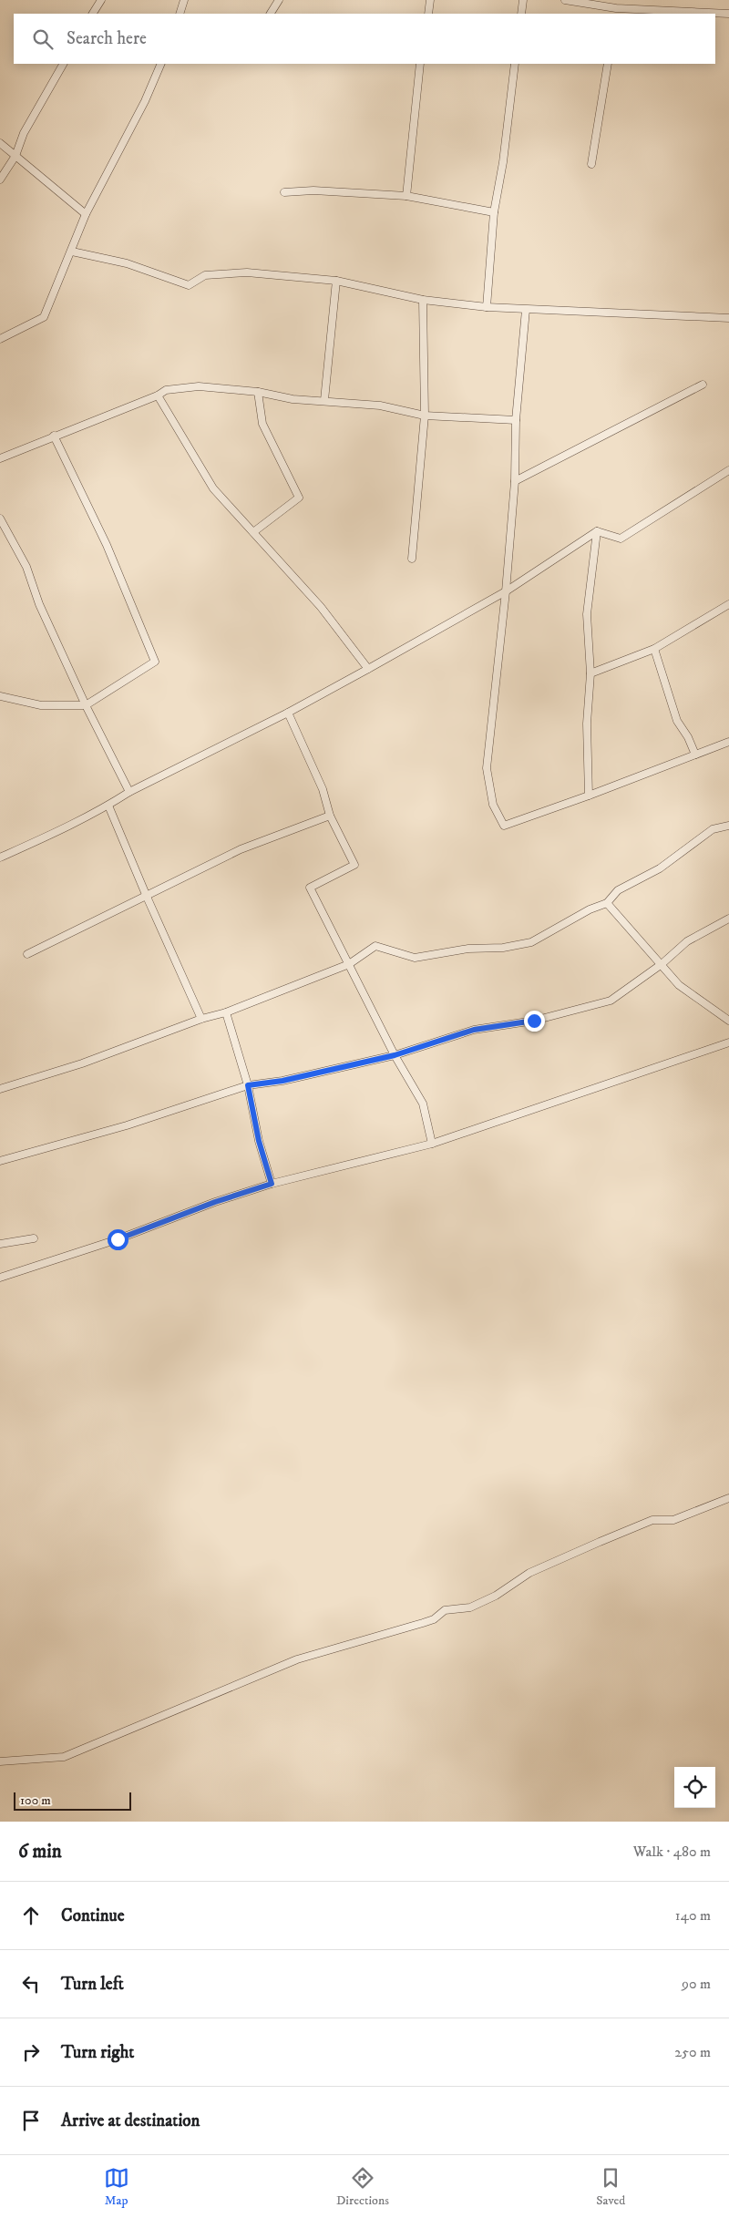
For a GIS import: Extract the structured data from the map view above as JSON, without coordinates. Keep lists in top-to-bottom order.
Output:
{
  "scale_bar": "100 m",
  "page": {
    "search": "Search here",
    "scale": "100 m",
    "heading": ["6 min", "Walk · 480 m"],
    "list": [
      ["Continue", "140 m"],
      ["Turn left", "90 m"],
      ["Turn right", "250 m"],
      "Arrive at destination"
    ],
    "nav": ["Map", "Directions", "Saved"]
  }
}
